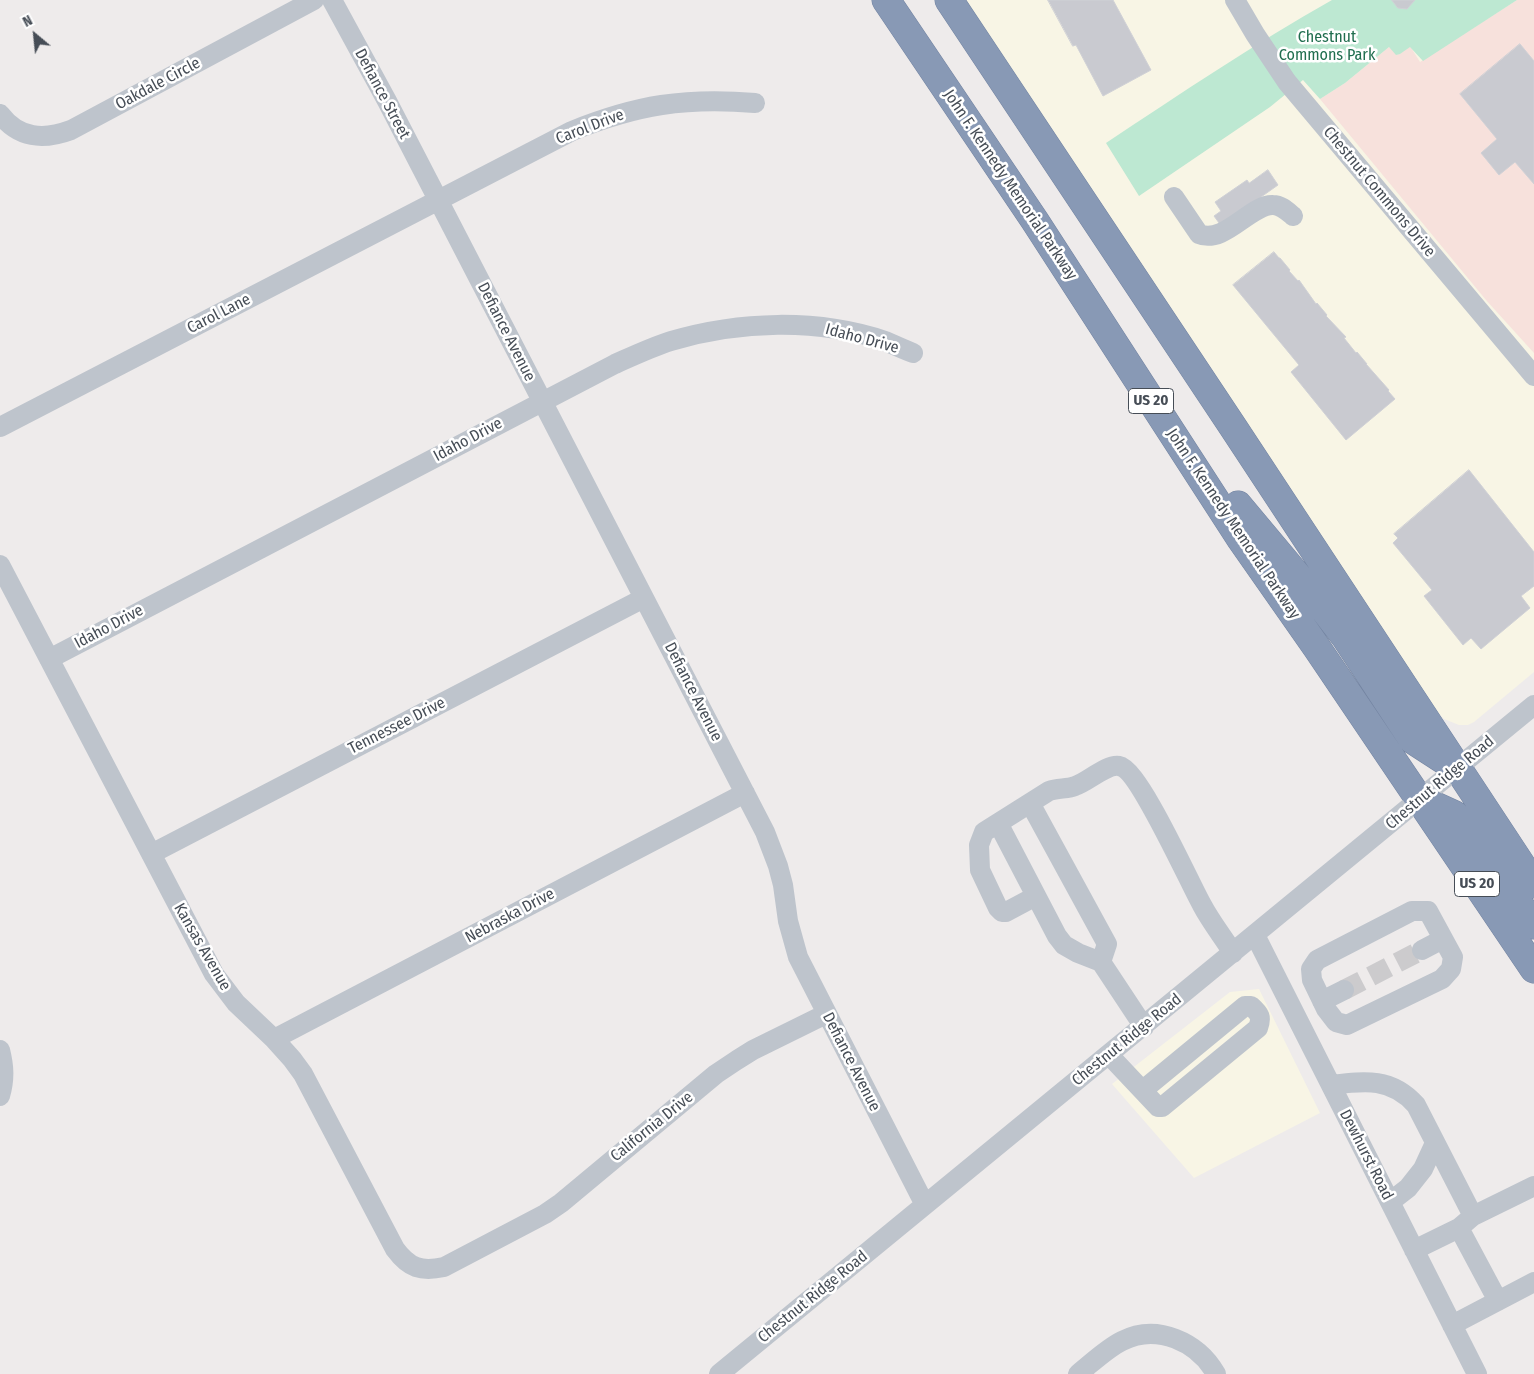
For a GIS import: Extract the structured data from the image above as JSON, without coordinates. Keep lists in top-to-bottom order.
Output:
{
  "streets": {
    "highway": ["John F. Kennedy Memorial Parkway", "US 20"],
    "street": [
      "Oakdale Circle",
      "Defiance Street",
      "Carol Drive",
      "Chestnut Commons Drive",
      "Carol Lane",
      "Defiance Avenue",
      "Idaho Drive",
      "Tennessee Drive",
      "Chestnut Ridge Road",
      "Nebraska Drive",
      "Kansas Avenue",
      "California Drive",
      "Dewhurst Road"
    ]
  },
  "crossings": [
    ["Defiance Street", "Carol Drive"],
    ["Defiance Street", "Carol Lane"],
    ["Defiance Street", "Defiance Avenue"],
    ["Carol Drive", "Carol Lane"],
    ["Carol Drive", "Defiance Avenue"],
    ["John F. Kennedy Memorial Parkway", "Chestnut Ridge Road"],
    ["Carol Lane", "Defiance Avenue"],
    ["Defiance Avenue", "Idaho Drive"],
    ["Defiance Avenue", "Tennessee Drive"],
    ["Defiance Avenue", "Chestnut Ridge Road"],
    ["Defiance Avenue", "Nebraska Drive"],
    ["Defiance Avenue", "California Drive"],
    ["Idaho Drive", "Kansas Avenue"],
    ["US 20", "Chestnut Ridge Road"],
    ["Tennessee Drive", "Kansas Avenue"],
    ["Chestnut Ridge Road", "Dewhurst Road"],
    ["Nebraska Drive", "Kansas Avenue"],
    ["Kansas Avenue", "California Drive"]
  ],
  "parks": ["Chestnut Commons Park"],
  "north": "top left"
}
